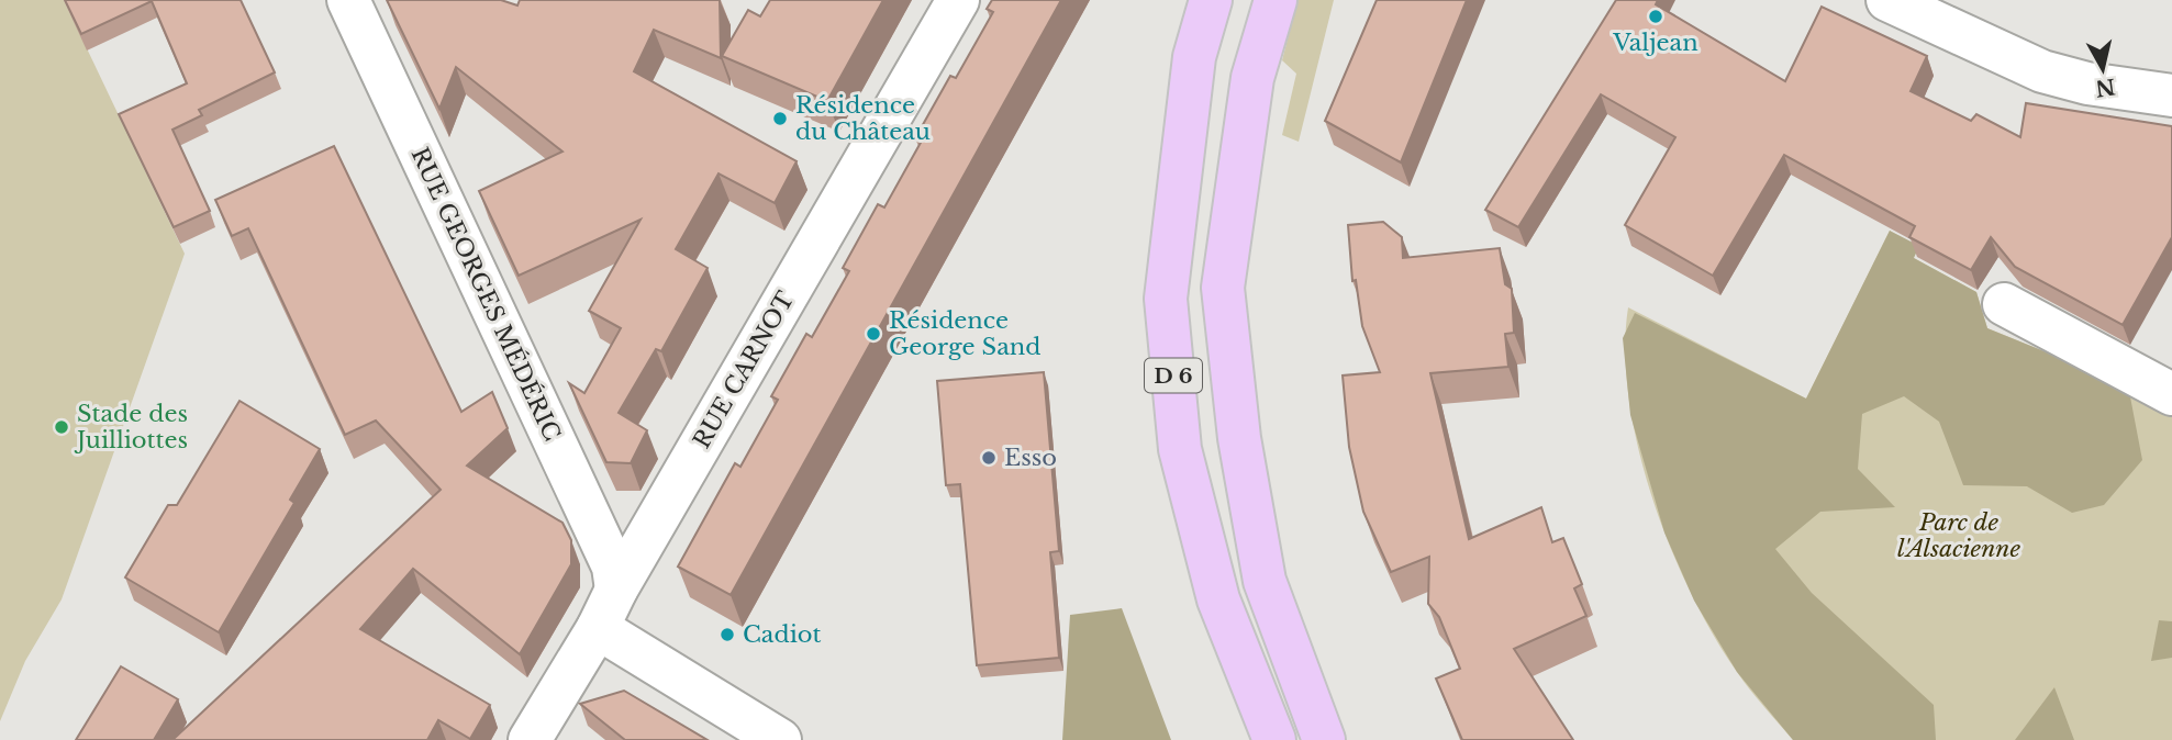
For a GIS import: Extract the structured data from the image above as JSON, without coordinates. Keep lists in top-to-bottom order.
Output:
{
  "streets": {
    "main road": ["D 6"],
    "street": ["RUE GEORGES MÉDÉRIC", "RUE CARNOT"]
  },
  "crossings": [
    ["RUE GEORGES MÉDÉRIC", "RUE CARNOT"]
  ],
  "parks": ["Parc de l'Alsacienne"],
  "places": [
    "Valjean",
    "Résidence du Château",
    "Résidence George Sand",
    "Stade des Juilliottes",
    "Esso",
    "Cadiot"
  ],
  "north": "bottom"
}
